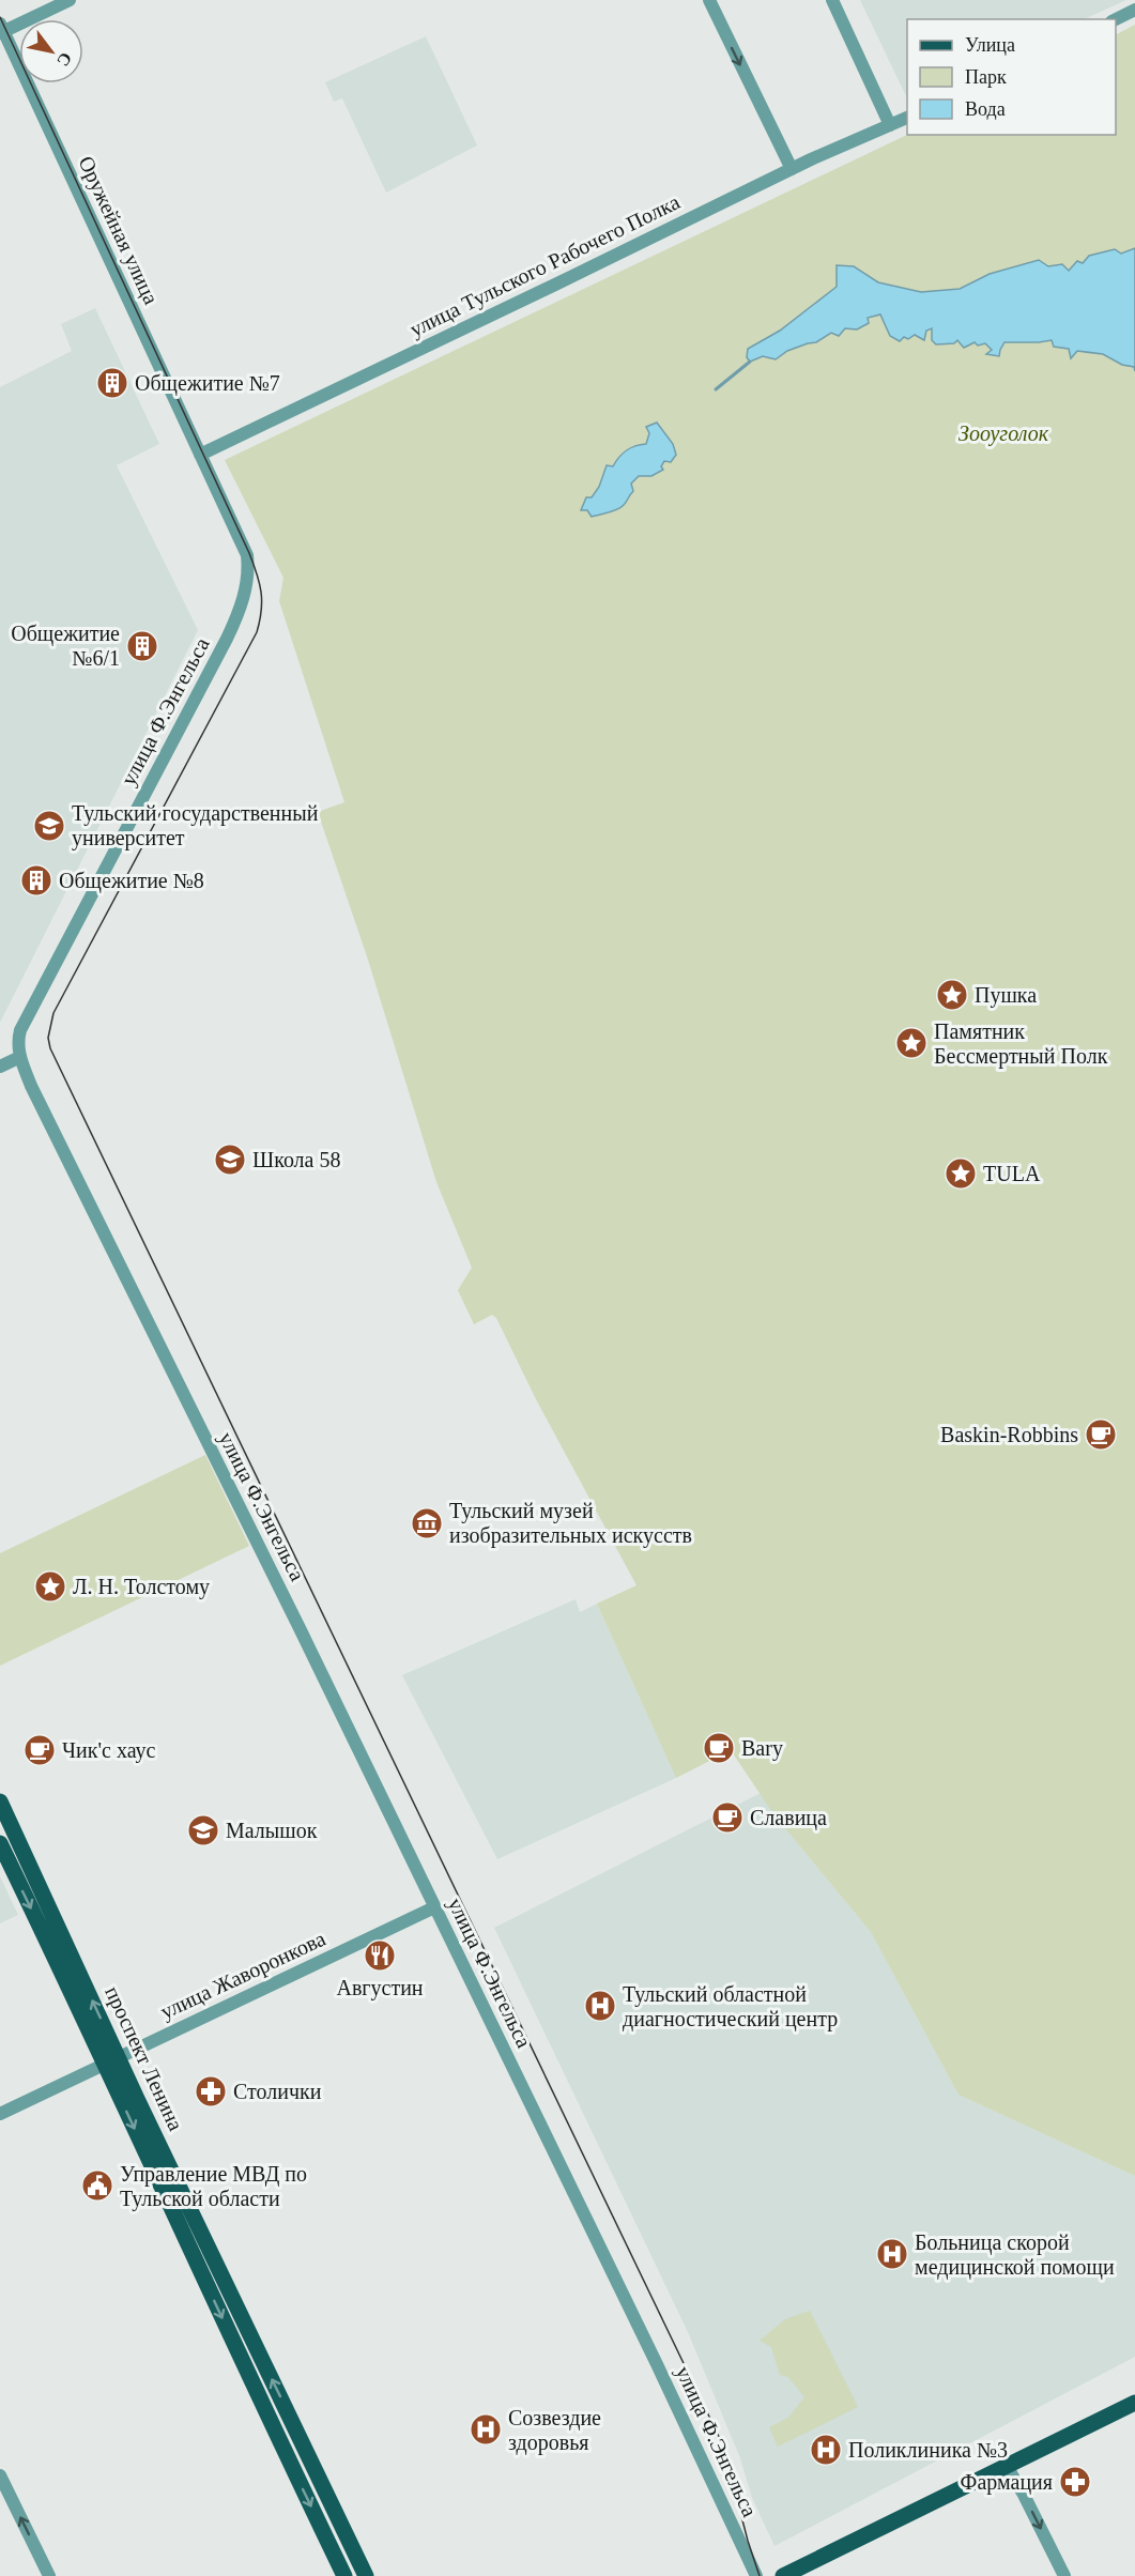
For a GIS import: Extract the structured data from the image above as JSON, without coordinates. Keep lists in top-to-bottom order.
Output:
{
  "streets": {
    "main road": ["проспект Ленина"],
    "street": [
      "Оружейная улица",
      "улица Тульского Рабочего Полка",
      "улица Ф.Энгельса",
      "улица Жаворонкова"
    ]
  },
  "crossings": [
    ["Оружейная улица", "улица Тульского Рабочего Полка"],
    ["Оружейная улица", "улица Ф.Энгельса"],
    ["улица Тульского Рабочего Полка", "улица Ф.Энгельса"],
    ["улица Ф.Энгельса", "улица Жаворонкова"],
    ["улица Жаворонкова", "проспект Ленина"]
  ],
  "parks": ["Зооуголок"],
  "places": {
    "building": ["Общежитие №7", "Общежитие №6/1", "Общежитие №8"],
    "school or university": ["Тульский государственный университет", "Школа 58", "Малышок"],
    "place": [
      "Пушка",
      "Памятник Бессмертный Полк",
      "TULA",
      "Л. Н. Толстому"
    ],
    "cafe": [
      "Baskin-Robbins",
      "Bary",
      "Чик'с хаус",
      "Славица"
    ],
    "museum": ["Тульский музей изобразительных искусств"],
    "restaurant": ["Августин"],
    "hospital": [
      "Тульский областной диагностический центр",
      "Больница скорой медицинской помощи",
      "Созвездие здоровья",
      "Поликлиника №3"
    ],
    "pharmacy": ["Столички", "Фармация"],
    "public building": ["Управление МВД по Тульской области"]
  },
  "legend": ["Улица", "Парк", "Вода"],
  "north": "bottom right"
}
